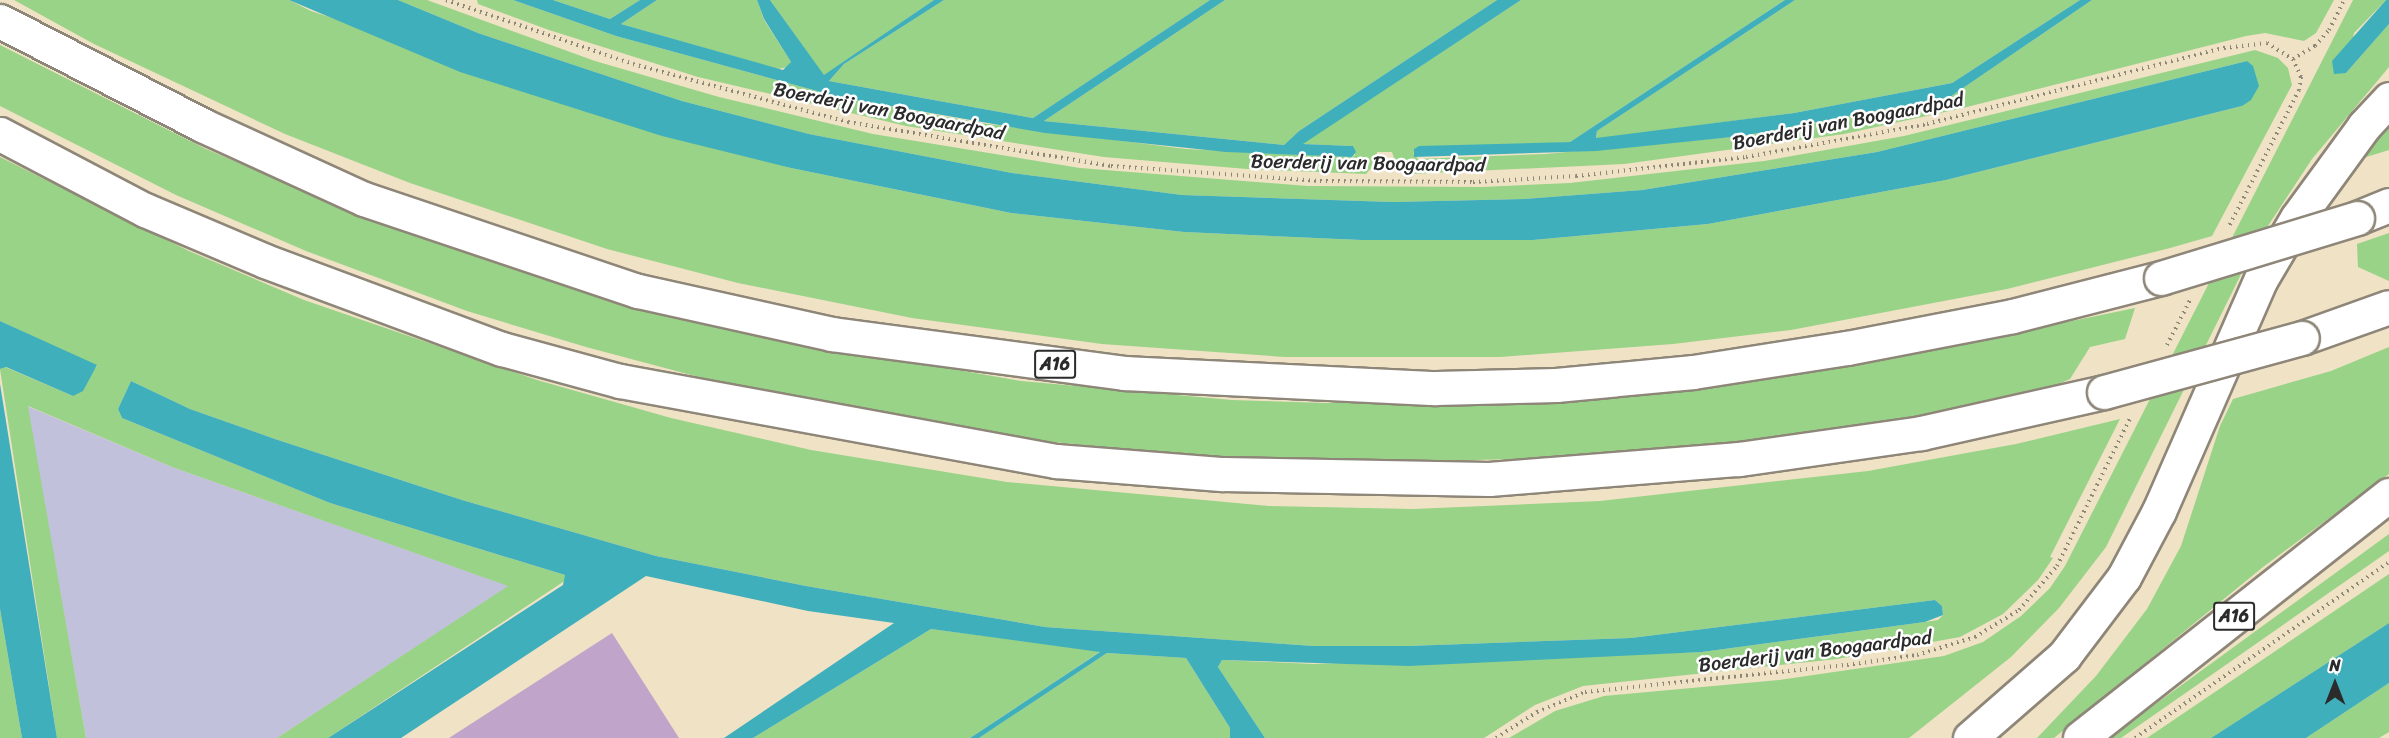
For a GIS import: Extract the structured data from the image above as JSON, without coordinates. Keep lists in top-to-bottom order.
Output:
{
  "streets": {
    "highway": ["A16"],
    "path": ["Boerderij van Boogaardpad"]
  },
  "north": "top"
}
